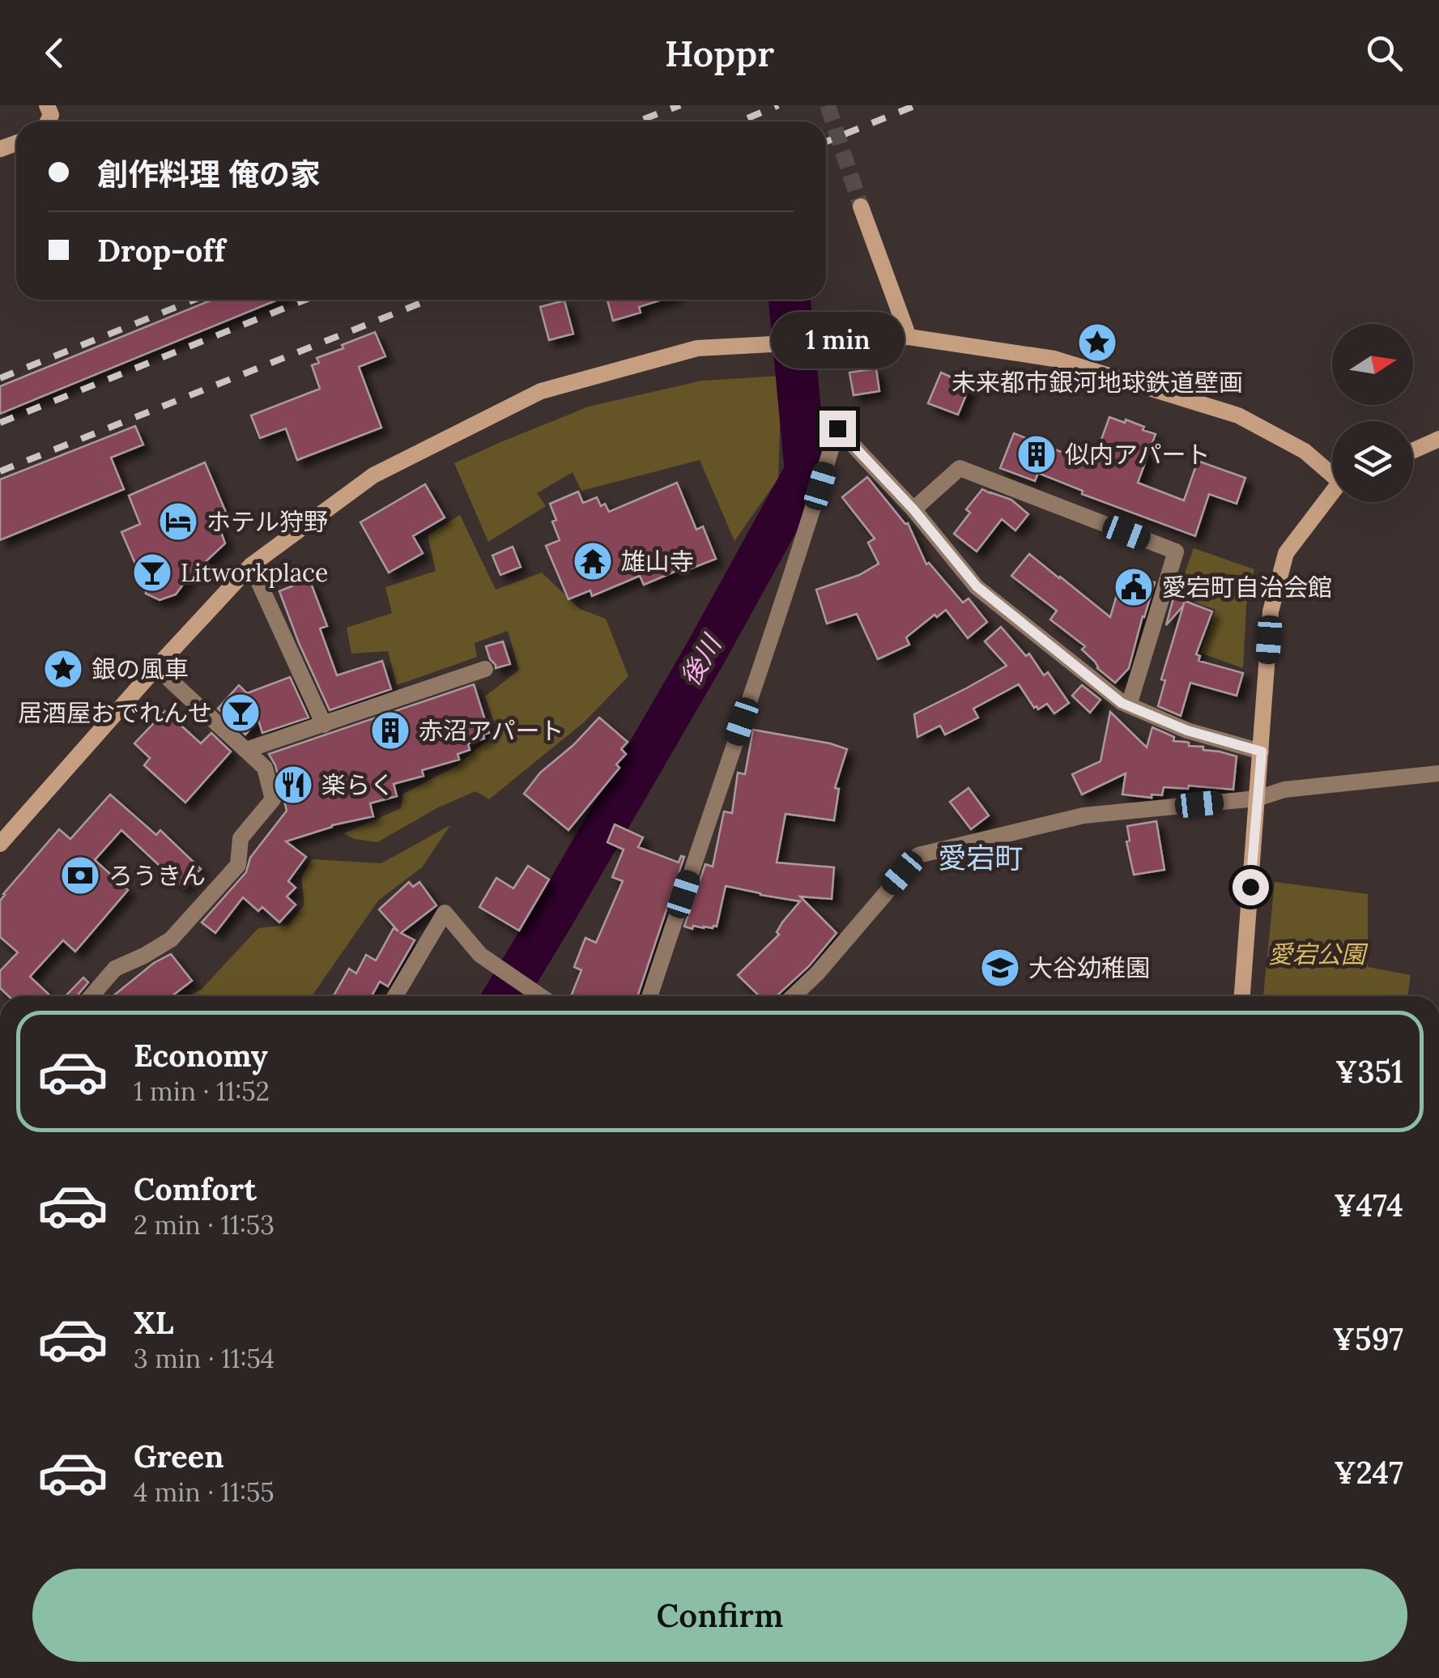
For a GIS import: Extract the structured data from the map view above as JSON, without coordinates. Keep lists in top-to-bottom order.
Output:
{
  "districts": ["愛宕町"],
  "water": ["後川"],
  "parks": ["愛宕公園"],
  "places": {
    "place": ["未来都市銀河地球鉄道壁画", "銀の風車"],
    "building": ["似内アパート", "赤沼アパート"],
    "hotel": ["ホテル狩野"],
    "temple": ["雄山寺"],
    "bar": ["Litworkplace", "居酒屋おでれんせ"],
    "public building": ["愛宕町自治会館"],
    "restaurant": ["楽らく"],
    "bank": ["ろうきん"],
    "school or university": ["大谷幼稚園"]
  },
  "north": "right",
  "page": {
    "header": "Hoppr",
    "banner": ["創作料理 俺の家", "Drop-off"],
    "bubble": "1 min",
    "list": [
      {
        "name": "Economy",
        "note": "1 min · 11:52",
        "value": "¥351"
      },
      {
        "name": "Comfort",
        "note": "2 min · 11:53",
        "value": "¥474"
      },
      {
        "name": "XL",
        "note": "3 min · 11:54",
        "value": "¥597"
      },
      {
        "name": "Green",
        "note": "4 min · 11:55",
        "value": "¥247"
      }
    ],
    "buttons": "Confirm"
  }
}
